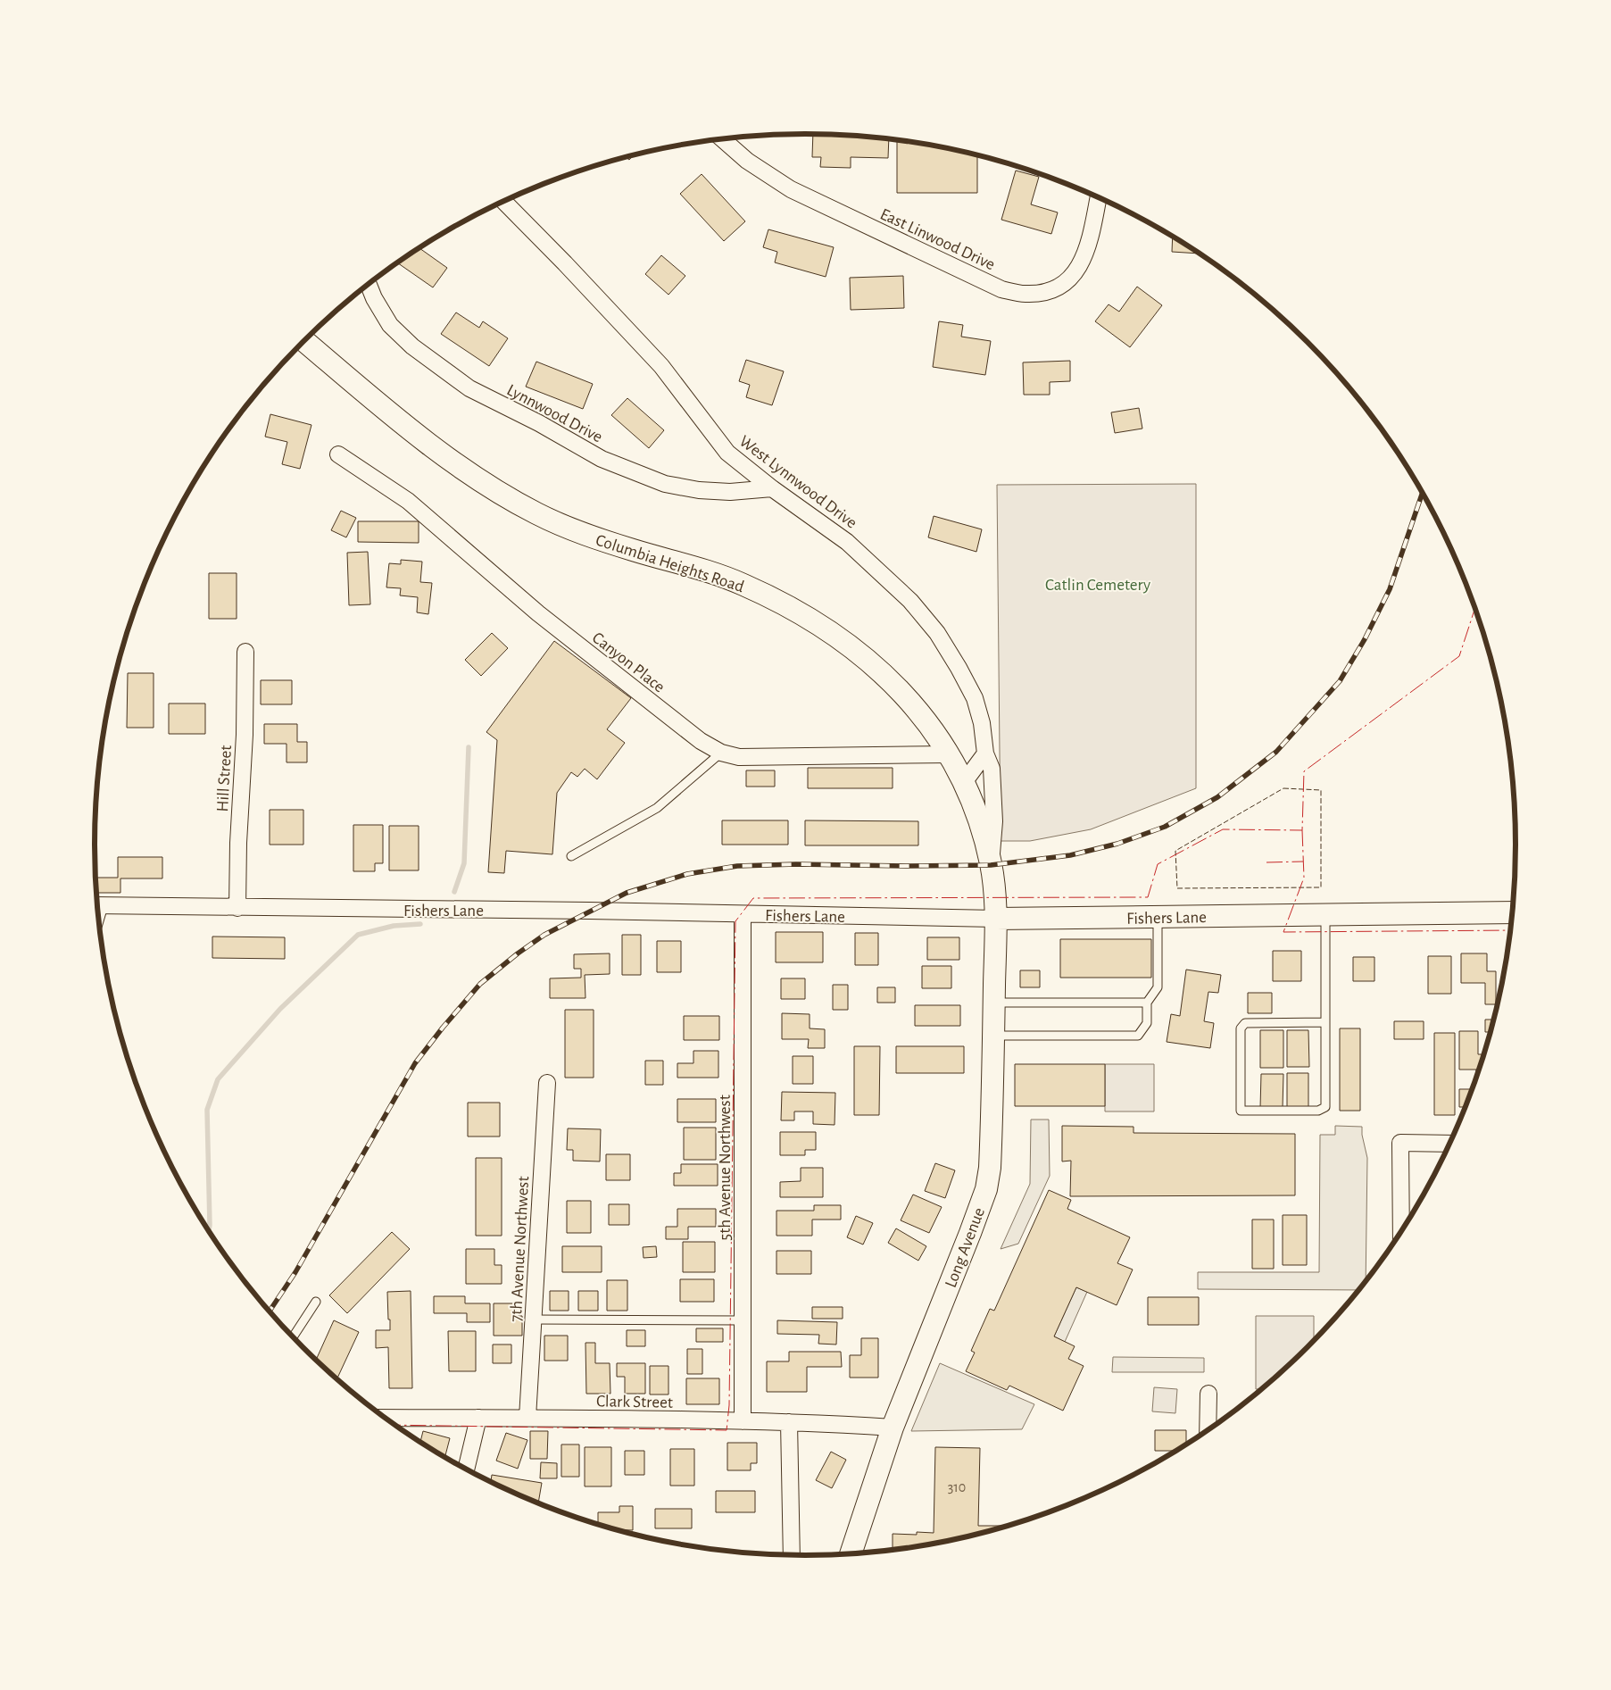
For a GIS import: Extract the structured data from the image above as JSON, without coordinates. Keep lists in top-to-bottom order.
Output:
{
  "streets": {
    "street": [
      "East Linwood Drive",
      "Lynnwood Drive",
      "West Lynnwood Drive",
      "Columbia Heights Road",
      "Canyon Place",
      "Hill Street",
      "Fishers Lane",
      "5th Avenue Northwest",
      "Long Avenue",
      "7th Avenue Northwest",
      "Clark Street"
    ]
  },
  "crossings": [
    ["Lynnwood Drive", "West Lynnwood Drive"],
    ["West Lynnwood Drive", "Columbia Heights Road"],
    ["Columbia Heights Road", "Canyon Place"],
    ["Columbia Heights Road", "Fishers Lane"],
    ["Columbia Heights Road", "Long Avenue"],
    ["Hill Street", "Fishers Lane"],
    ["Fishers Lane", "5th Avenue Northwest"],
    ["Fishers Lane", "Long Avenue"],
    ["5th Avenue Northwest", "Clark Street"],
    ["Long Avenue", "Clark Street"],
    ["7th Avenue Northwest", "Clark Street"]
  ],
  "parks": ["Catlin Cemetery"],
  "house_numbers": ["310"]
}
